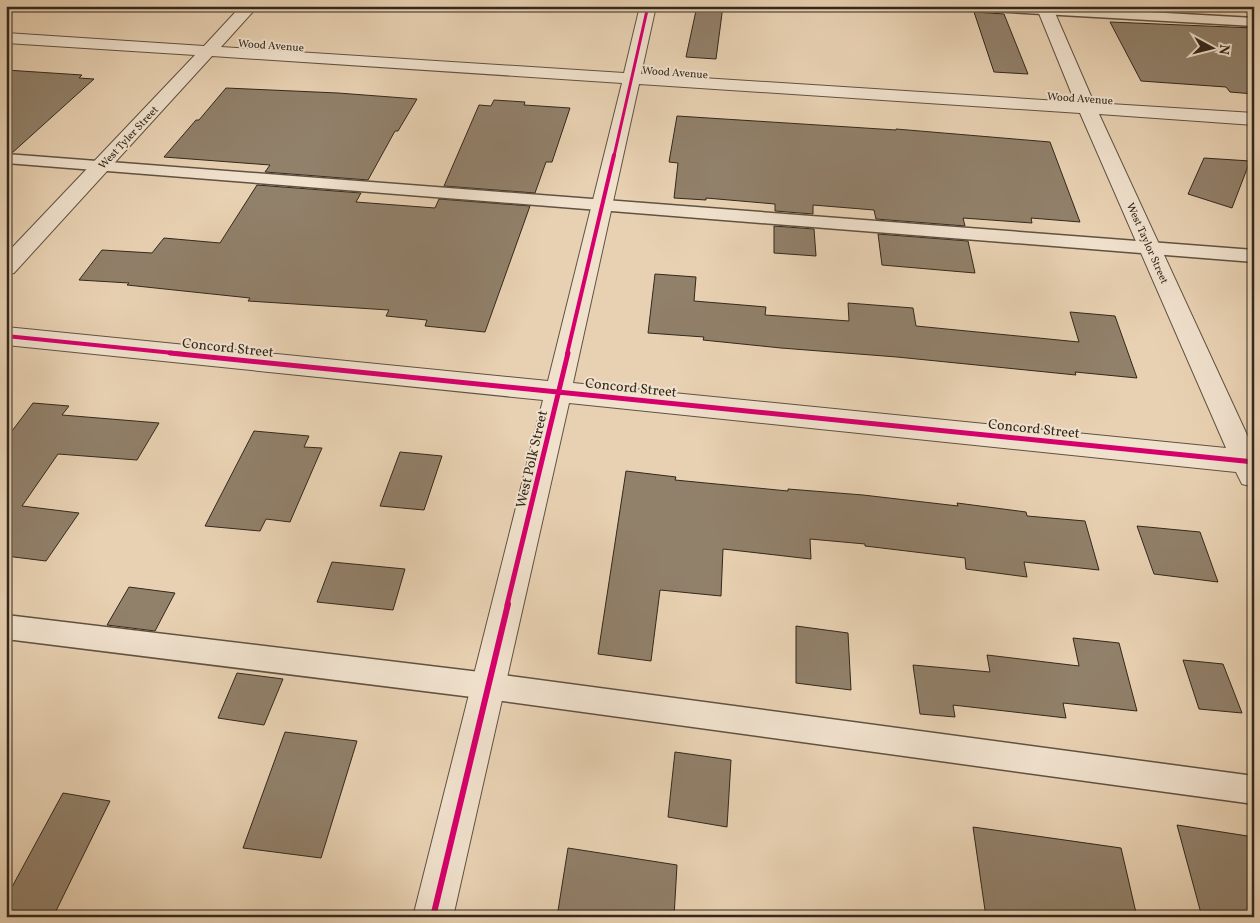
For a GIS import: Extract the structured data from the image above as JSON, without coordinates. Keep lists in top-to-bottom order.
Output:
{
  "streets": {
    "street": [
      "Wood Avenue",
      "West Tyler Street",
      "West Taylor Street",
      "Concord Street",
      "West Polk Street"
    ]
  },
  "crossings": [
    ["Wood Avenue", "West Tyler Street"],
    ["Wood Avenue", "West Taylor Street"],
    ["Wood Avenue", "West Polk Street"],
    ["West Taylor Street", "Concord Street"],
    ["Concord Street", "West Polk Street"]
  ],
  "north": "right"
}
